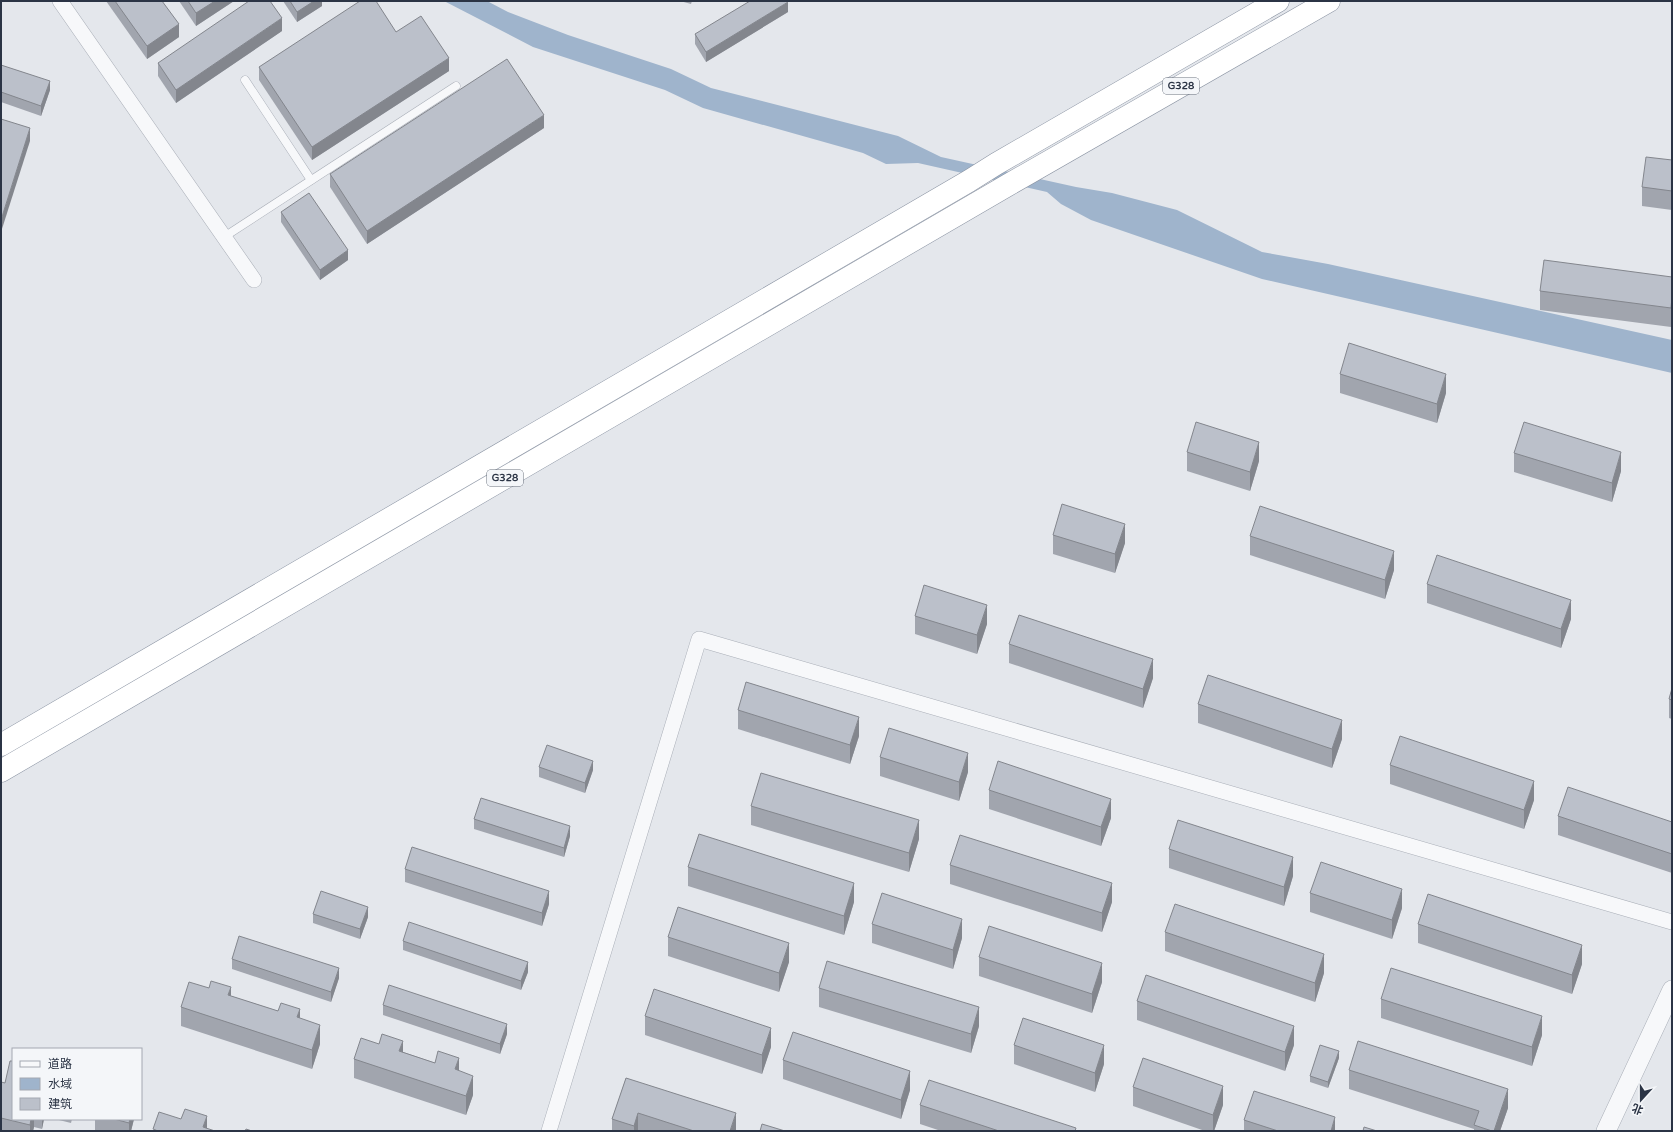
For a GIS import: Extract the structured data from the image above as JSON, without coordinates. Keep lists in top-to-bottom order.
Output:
{
  "streets": {
    "highway": ["G328"]
  },
  "legend": ["道路", "水域", "建筑"],
  "north": "bottom"
}
